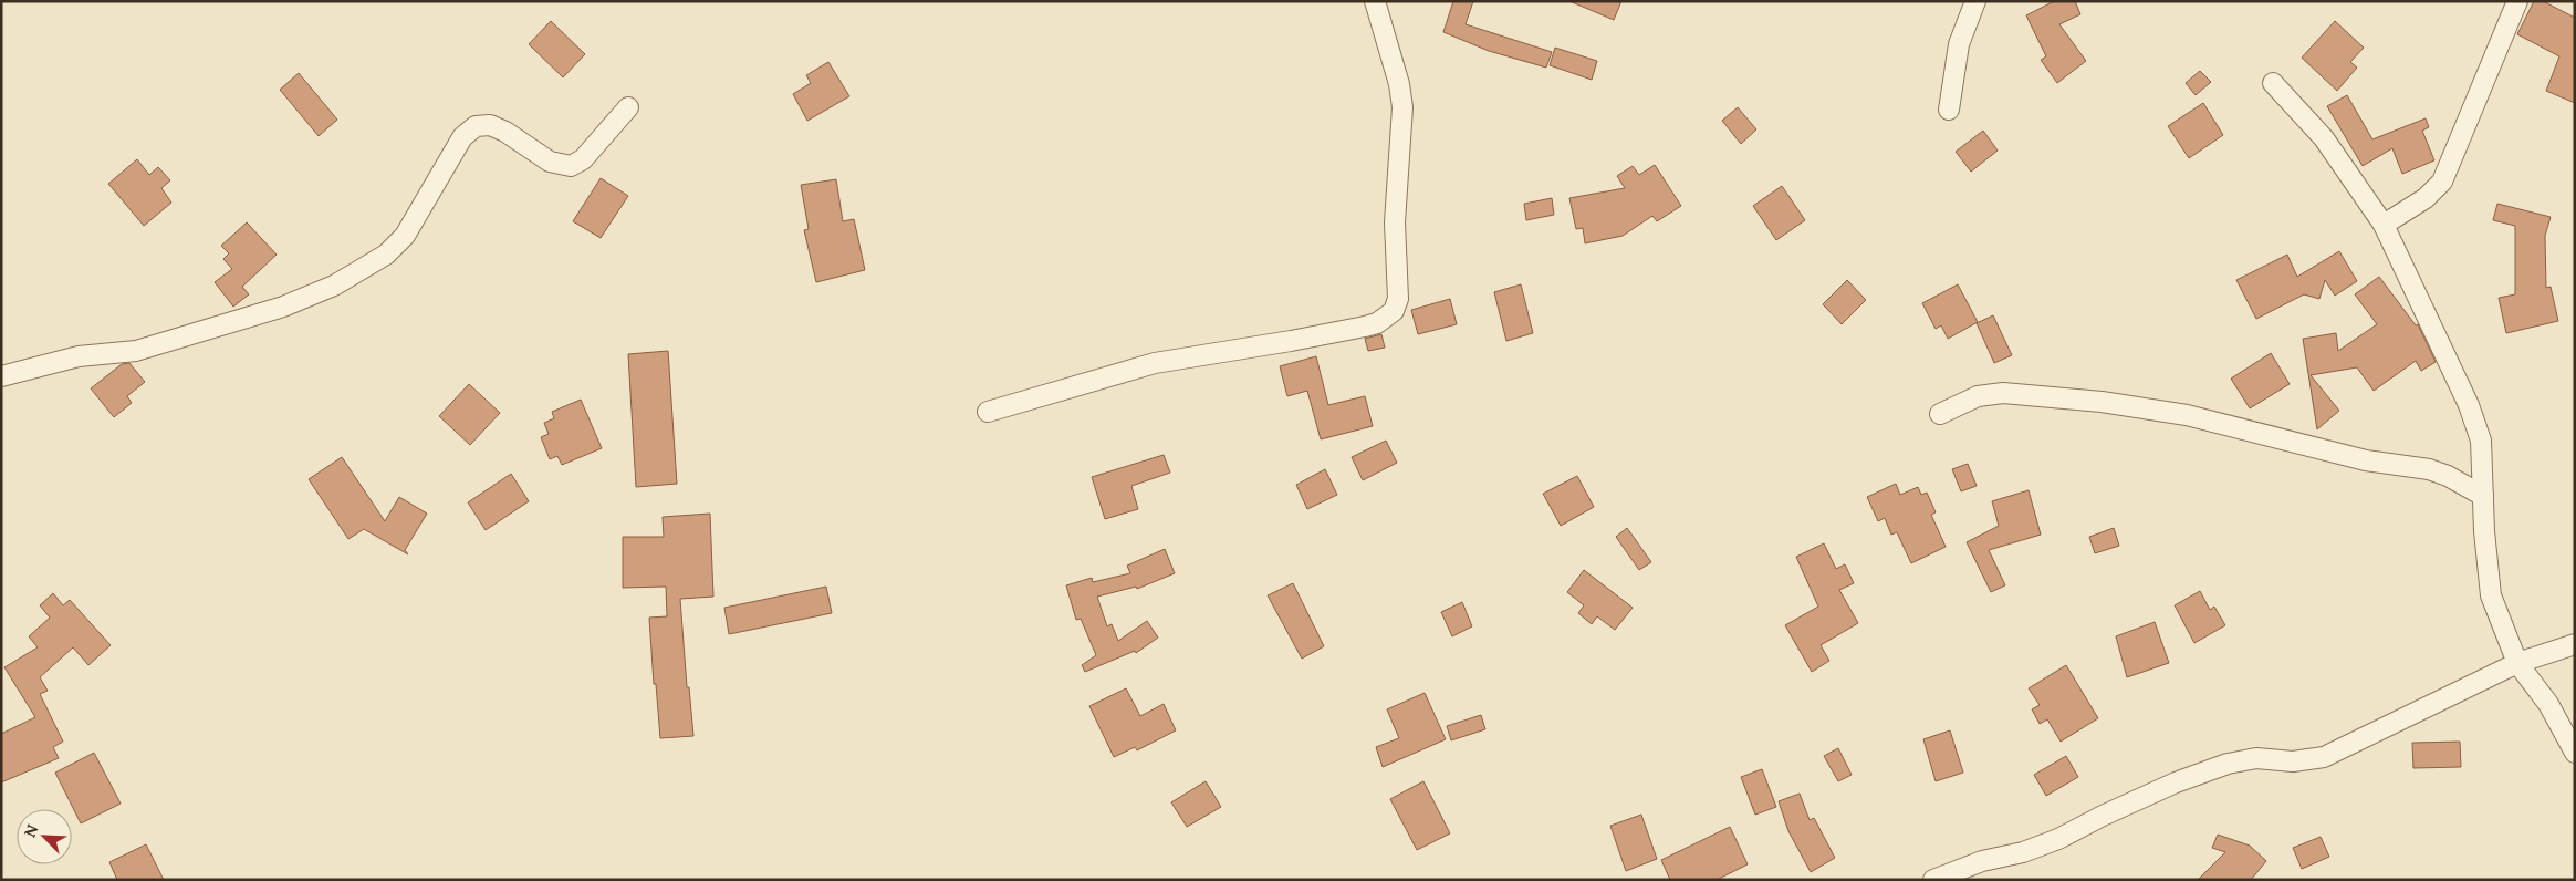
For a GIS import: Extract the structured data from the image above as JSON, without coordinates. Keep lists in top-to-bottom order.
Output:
{
  "north": "top left"
}
